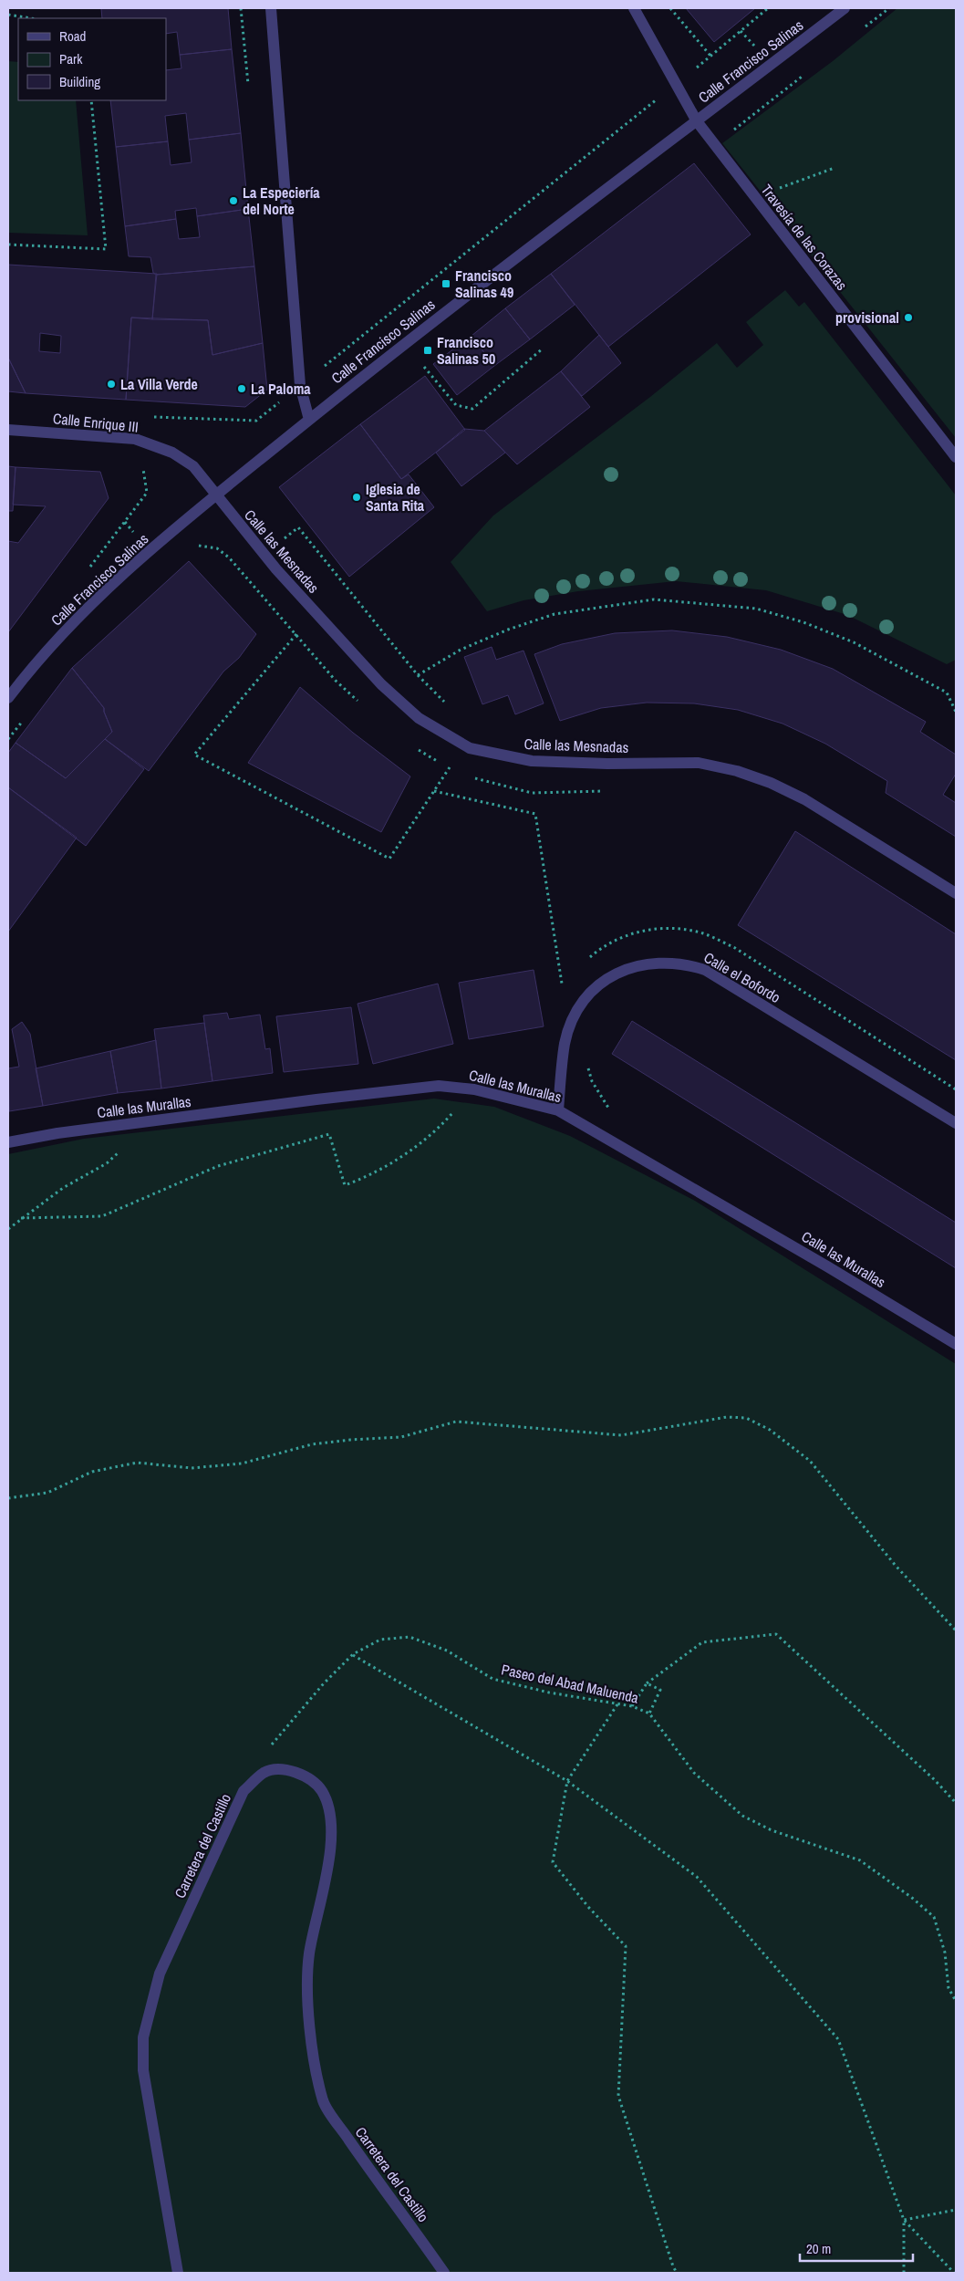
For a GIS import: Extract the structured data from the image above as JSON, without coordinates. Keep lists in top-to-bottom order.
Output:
{
  "streets": {
    "street": [
      "Calle Francisco Salinas",
      "Travesía de las Corazas",
      "Calle Enrique III",
      "Calle las Mesnadas",
      "Calle el Bofordo",
      "Calle las Murallas",
      "Carretera del Castillo"
    ],
    "path": ["Paseo del Abad Maluenda"]
  },
  "crossings": [
    ["Calle Francisco Salinas", "Travesía de las Corazas"],
    ["Calle Francisco Salinas", "Calle Enrique III"],
    ["Calle Francisco Salinas", "Calle las Mesnadas"],
    ["Calle Enrique III", "Calle las Mesnadas"],
    ["Calle el Bofordo", "Calle las Murallas"],
    ["Paseo del Abad Maluenda", "Carretera del Castillo"]
  ],
  "places": {
    "other": [
      "La Especiería del Norte",
      "provisional",
      "La Villa Verde",
      "La Paloma",
      "Iglesia de Santa Rita"
    ],
    "transit": ["Francisco Salinas 49", "Francisco Salinas 50"]
  },
  "legend": ["Road", "Park", "Building"],
  "scale_bar": "20 m"
}
